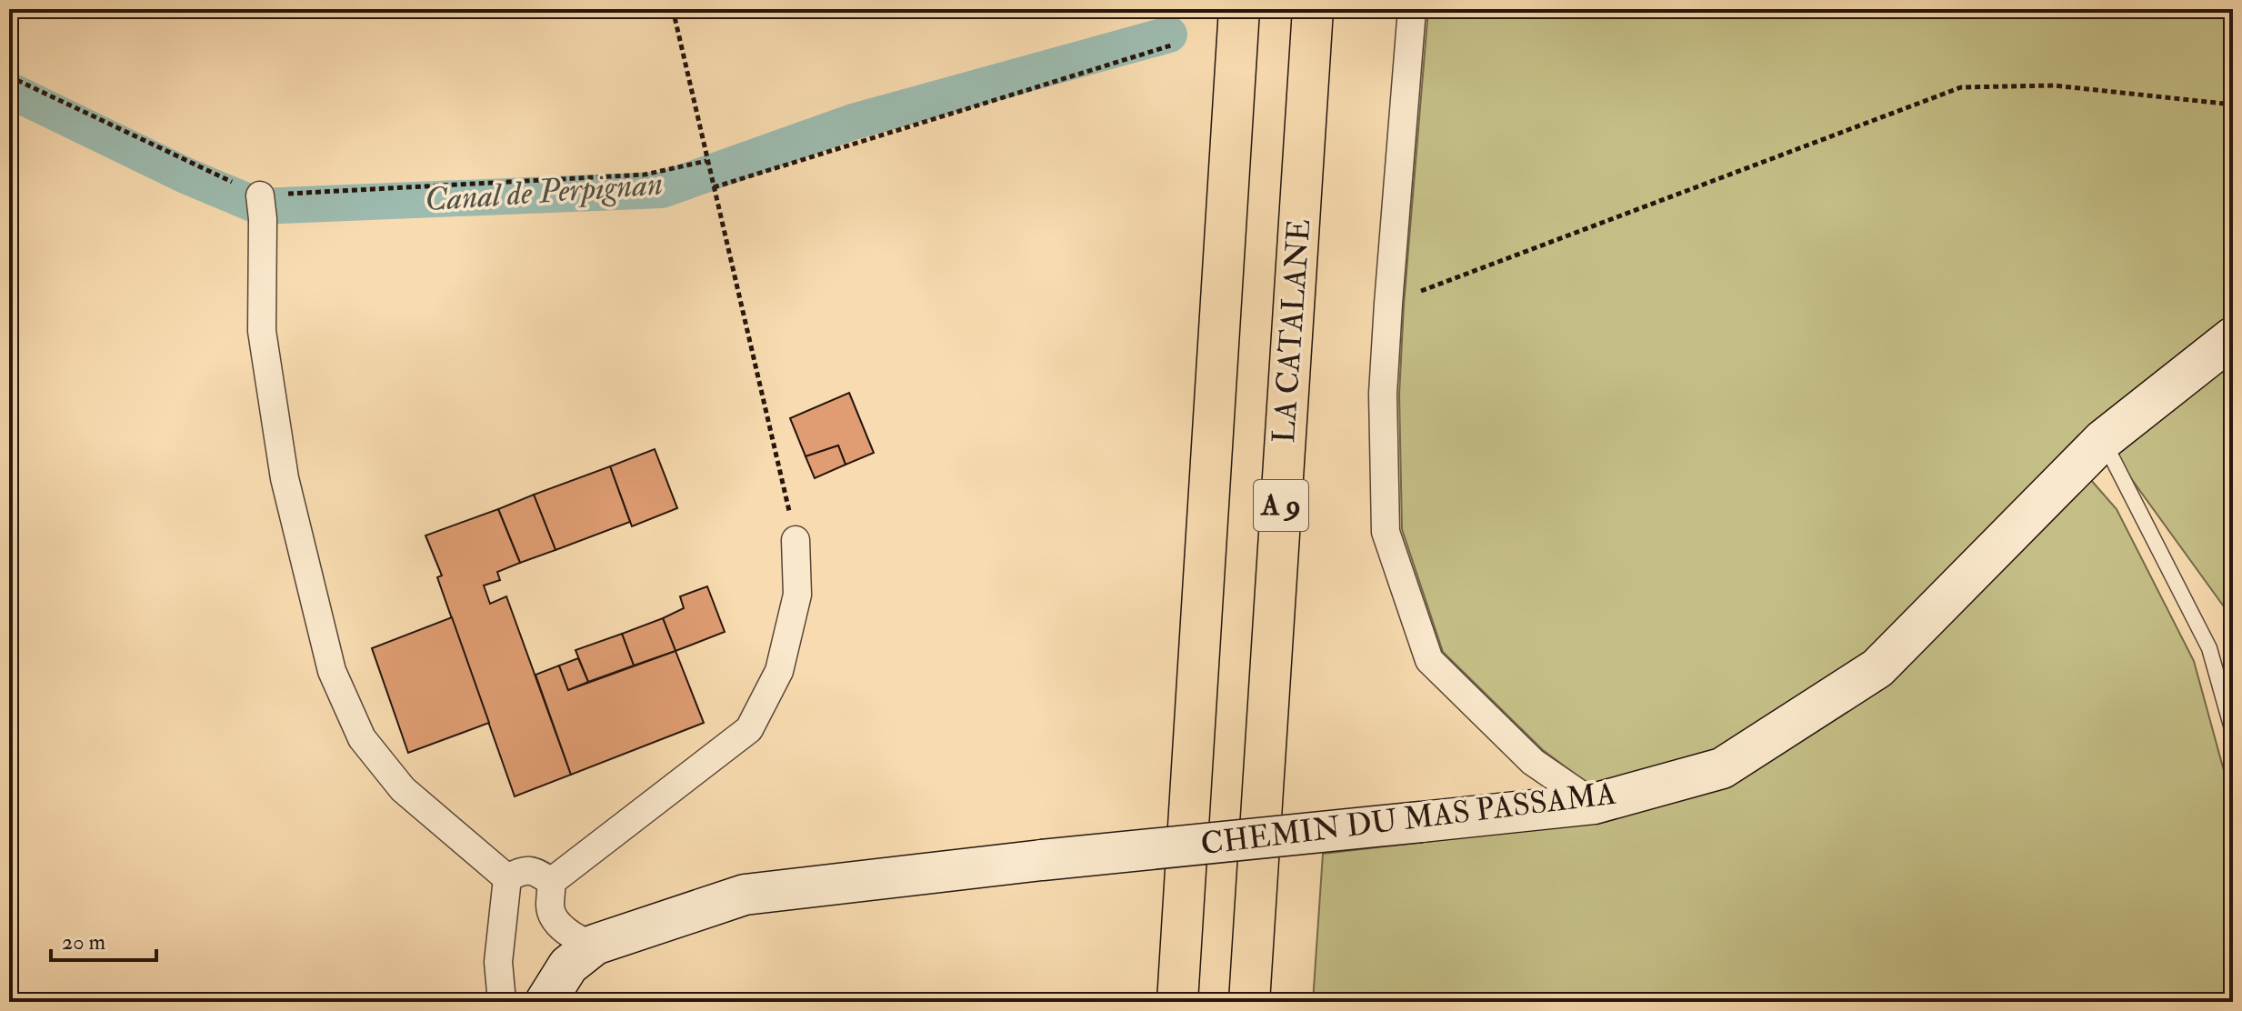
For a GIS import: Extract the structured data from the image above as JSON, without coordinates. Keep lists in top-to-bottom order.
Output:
{
  "streets": {
    "highway": ["LA CATALANE", "A 9"],
    "street": ["CHEMIN DU MAS PASSAMA"]
  },
  "water": ["Canal de Perpignan"],
  "scale_bar": "20 m"
}
